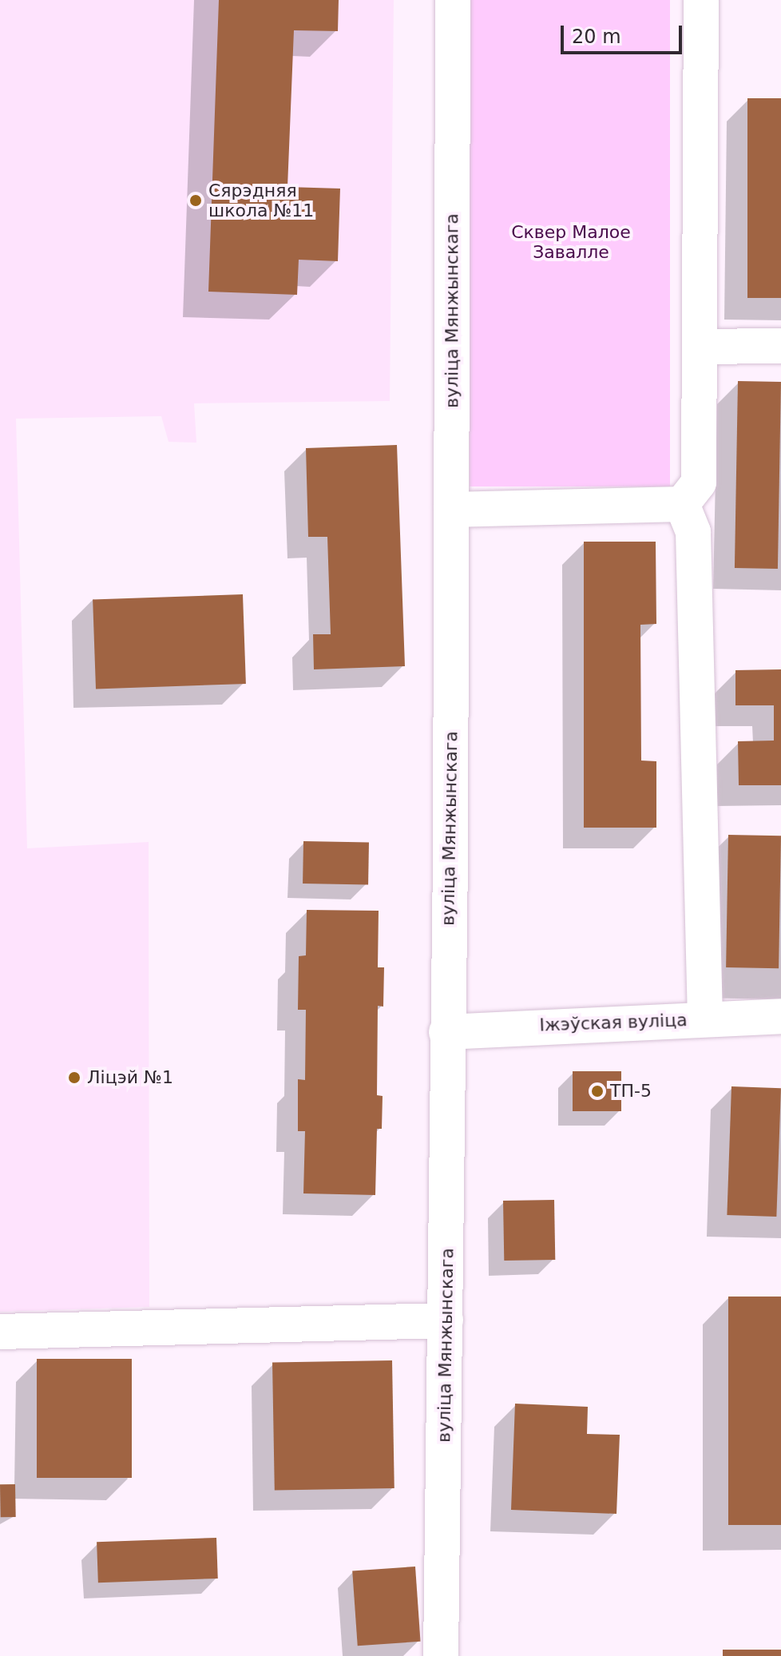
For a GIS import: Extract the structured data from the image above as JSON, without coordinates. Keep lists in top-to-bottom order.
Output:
{
  "streets": {
    "street": ["вуліца Мянжынскага", "Іжэўская вуліца"]
  },
  "crossings": [
    ["вуліца Мянжынскага", "Іжэўская вуліца"]
  ],
  "parks": ["Сквер Малое Завалле"],
  "places": ["Сярэдняя школа №11", "Ліцэй №1", "ТП-5"],
  "scale_bar": "20 m"
}
